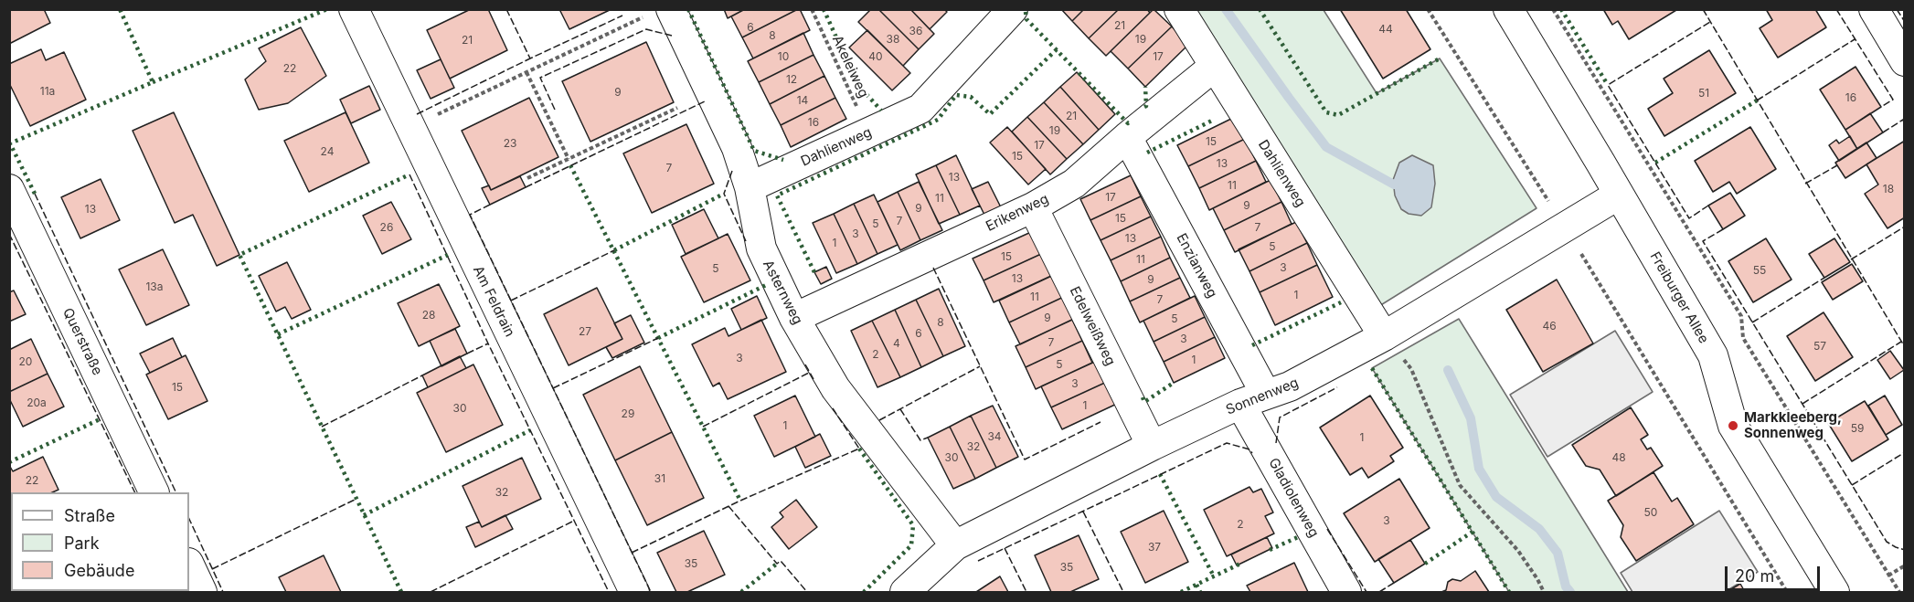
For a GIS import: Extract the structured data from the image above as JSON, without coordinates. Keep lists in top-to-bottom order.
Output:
{
  "streets": {
    "street": [
      "Dahlienweg",
      "Erikenweg",
      "Enzianweg",
      "Asternweg",
      "Freiburger Allee",
      "Am Feldrain",
      "Edelweißweg",
      "Querstraße",
      "Sonnenweg",
      "Gladiolenweg"
    ],
    "path": ["Akeleiweg"]
  },
  "crossings": [
    ["Akeleiweg", "Dahlienweg"],
    ["Dahlienweg", "Erikenweg"],
    ["Dahlienweg", "Asternweg"],
    ["Dahlienweg", "Sonnenweg"],
    ["Erikenweg", "Enzianweg"],
    ["Erikenweg", "Asternweg"],
    ["Erikenweg", "Edelweißweg"],
    ["Enzianweg", "Sonnenweg"],
    ["Enzianweg", "Gladiolenweg"],
    ["Asternweg", "Sonnenweg"],
    ["Freiburger Allee", "Sonnenweg"],
    ["Edelweißweg", "Sonnenweg"],
    ["Sonnenweg", "Gladiolenweg"]
  ],
  "places": ["Markkleeberg, Sonnenweg"],
  "house_numbers": [
    "21",
    "6",
    "44",
    "36",
    "8",
    "38",
    "19",
    "21",
    "10",
    "40",
    "17",
    "22",
    "12",
    "11a",
    "9",
    "51",
    "16",
    "14",
    "21",
    "16",
    "19",
    "15",
    "23",
    "17",
    "24",
    "15",
    "13",
    "7",
    "13",
    "11",
    "18",
    "17",
    "11",
    "9",
    "9",
    "13",
    "15",
    "7",
    "5",
    "26",
    "7",
    "3",
    "13",
    "1",
    "5",
    "15",
    "11",
    "3",
    "5",
    "55",
    "13",
    "9",
    "13a",
    "1",
    "11",
    "7",
    "28",
    "9",
    "5",
    "8",
    "46",
    "27",
    "6",
    "3",
    "7",
    "4",
    "57",
    "2",
    "3",
    "1",
    "20",
    "5",
    "3",
    "15",
    "20a",
    "1",
    "30",
    "29",
    "1",
    "59",
    "34",
    "1",
    "32",
    "30",
    "48",
    "31",
    "22",
    "32",
    "50",
    "3",
    "2",
    "37",
    "35",
    "35"
  ],
  "legend": ["Straße", "Park", "Gebäude"],
  "scale_bar": "20 m"
}
